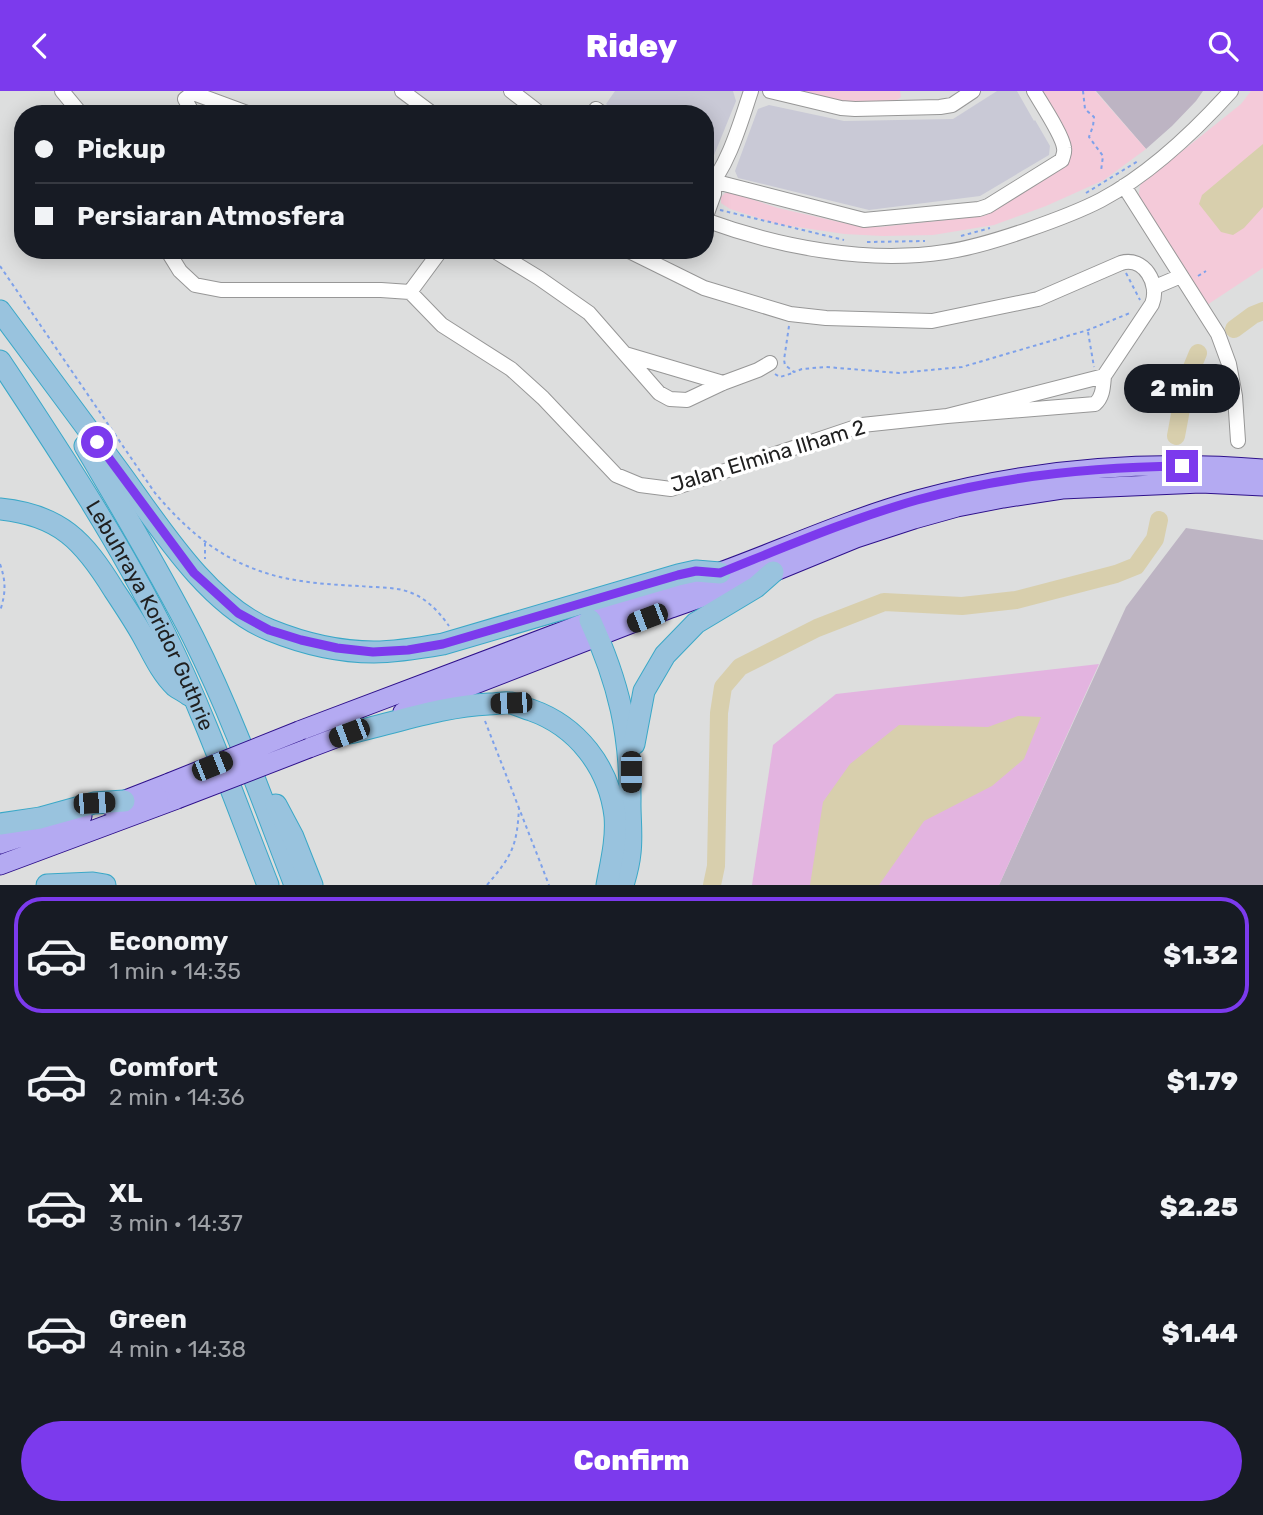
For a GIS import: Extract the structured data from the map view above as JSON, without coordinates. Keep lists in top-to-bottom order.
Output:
{
  "streets": {
    "highway": ["Lebuhraya Koridor Guthrie"],
    "street": ["Jalan Elmina Ilham 2"]
  },
  "page": {
    "header": "Ridey",
    "banner": ["Pickup", "Persiaran Atmosfera"],
    "bubble": "2 min",
    "list": [
      {
        "name": "Economy",
        "note": "1 min · 14:35",
        "value": "$1.32"
      },
      {
        "name": "Comfort",
        "note": "2 min · 14:36",
        "value": "$1.79"
      },
      {
        "name": "XL",
        "note": "3 min · 14:37",
        "value": "$2.25"
      },
      {
        "name": "Green",
        "note": "4 min · 14:38",
        "value": "$1.44"
      }
    ],
    "buttons": "Confirm"
  }
}
